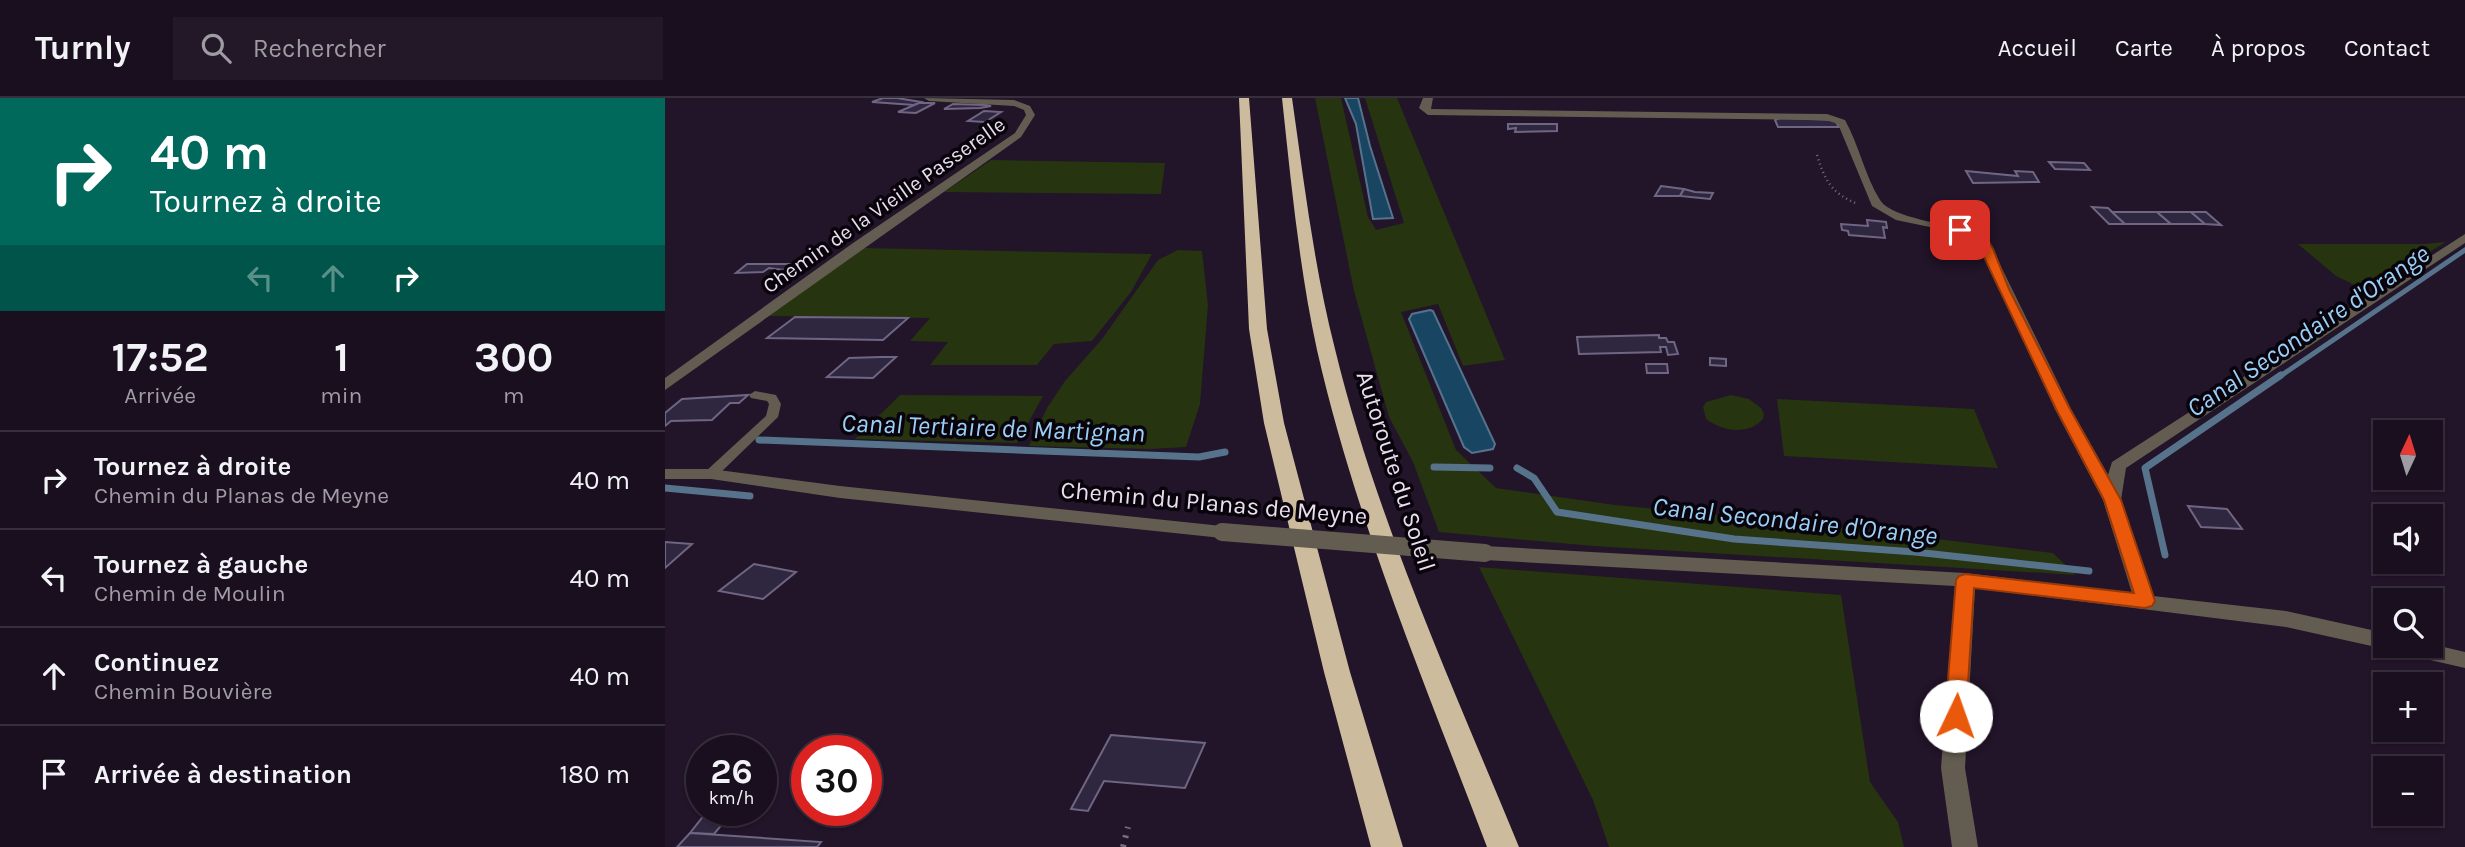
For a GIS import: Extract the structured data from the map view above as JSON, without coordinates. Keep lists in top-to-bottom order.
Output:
{
  "streets": {
    "highway": ["Autoroute du Soleil"],
    "street": ["Chemin de la Vieille Passerelle", "Chemin du Planas de Meyne"]
  },
  "water": ["Canal Secondaire d'Orange", "Canal Tertiaire de Martignan"],
  "north": "top",
  "page": {
    "header": "Turnly",
    "search": "Rechercher",
    "nav": [
      "Accueil",
      "Carte",
      "À propos",
      "Contact"
    ],
    "turn": ["40 m", "Tournez à droite"],
    "eta": [
      "17:52",
      "Arrivée",
      "1",
      "min",
      "300",
      "m"
    ],
    "map_buttons": ["+", "−"],
    "list": [
      {
        "name": "Tournez à droite",
        "note": "Chemin du Planas de Meyne",
        "value": "40 m"
      },
      {
        "name": "Tournez à gauche",
        "note": "Chemin de Moulin",
        "value": "40 m"
      },
      {
        "name": "Continuez",
        "note": "Chemin Bouvière",
        "value": "40 m"
      },
      {
        "name": "Arrivée à destination",
        "value": "180 m"
      }
    ],
    "speed": "26 km/h",
    "limit": "30"
  }
}
